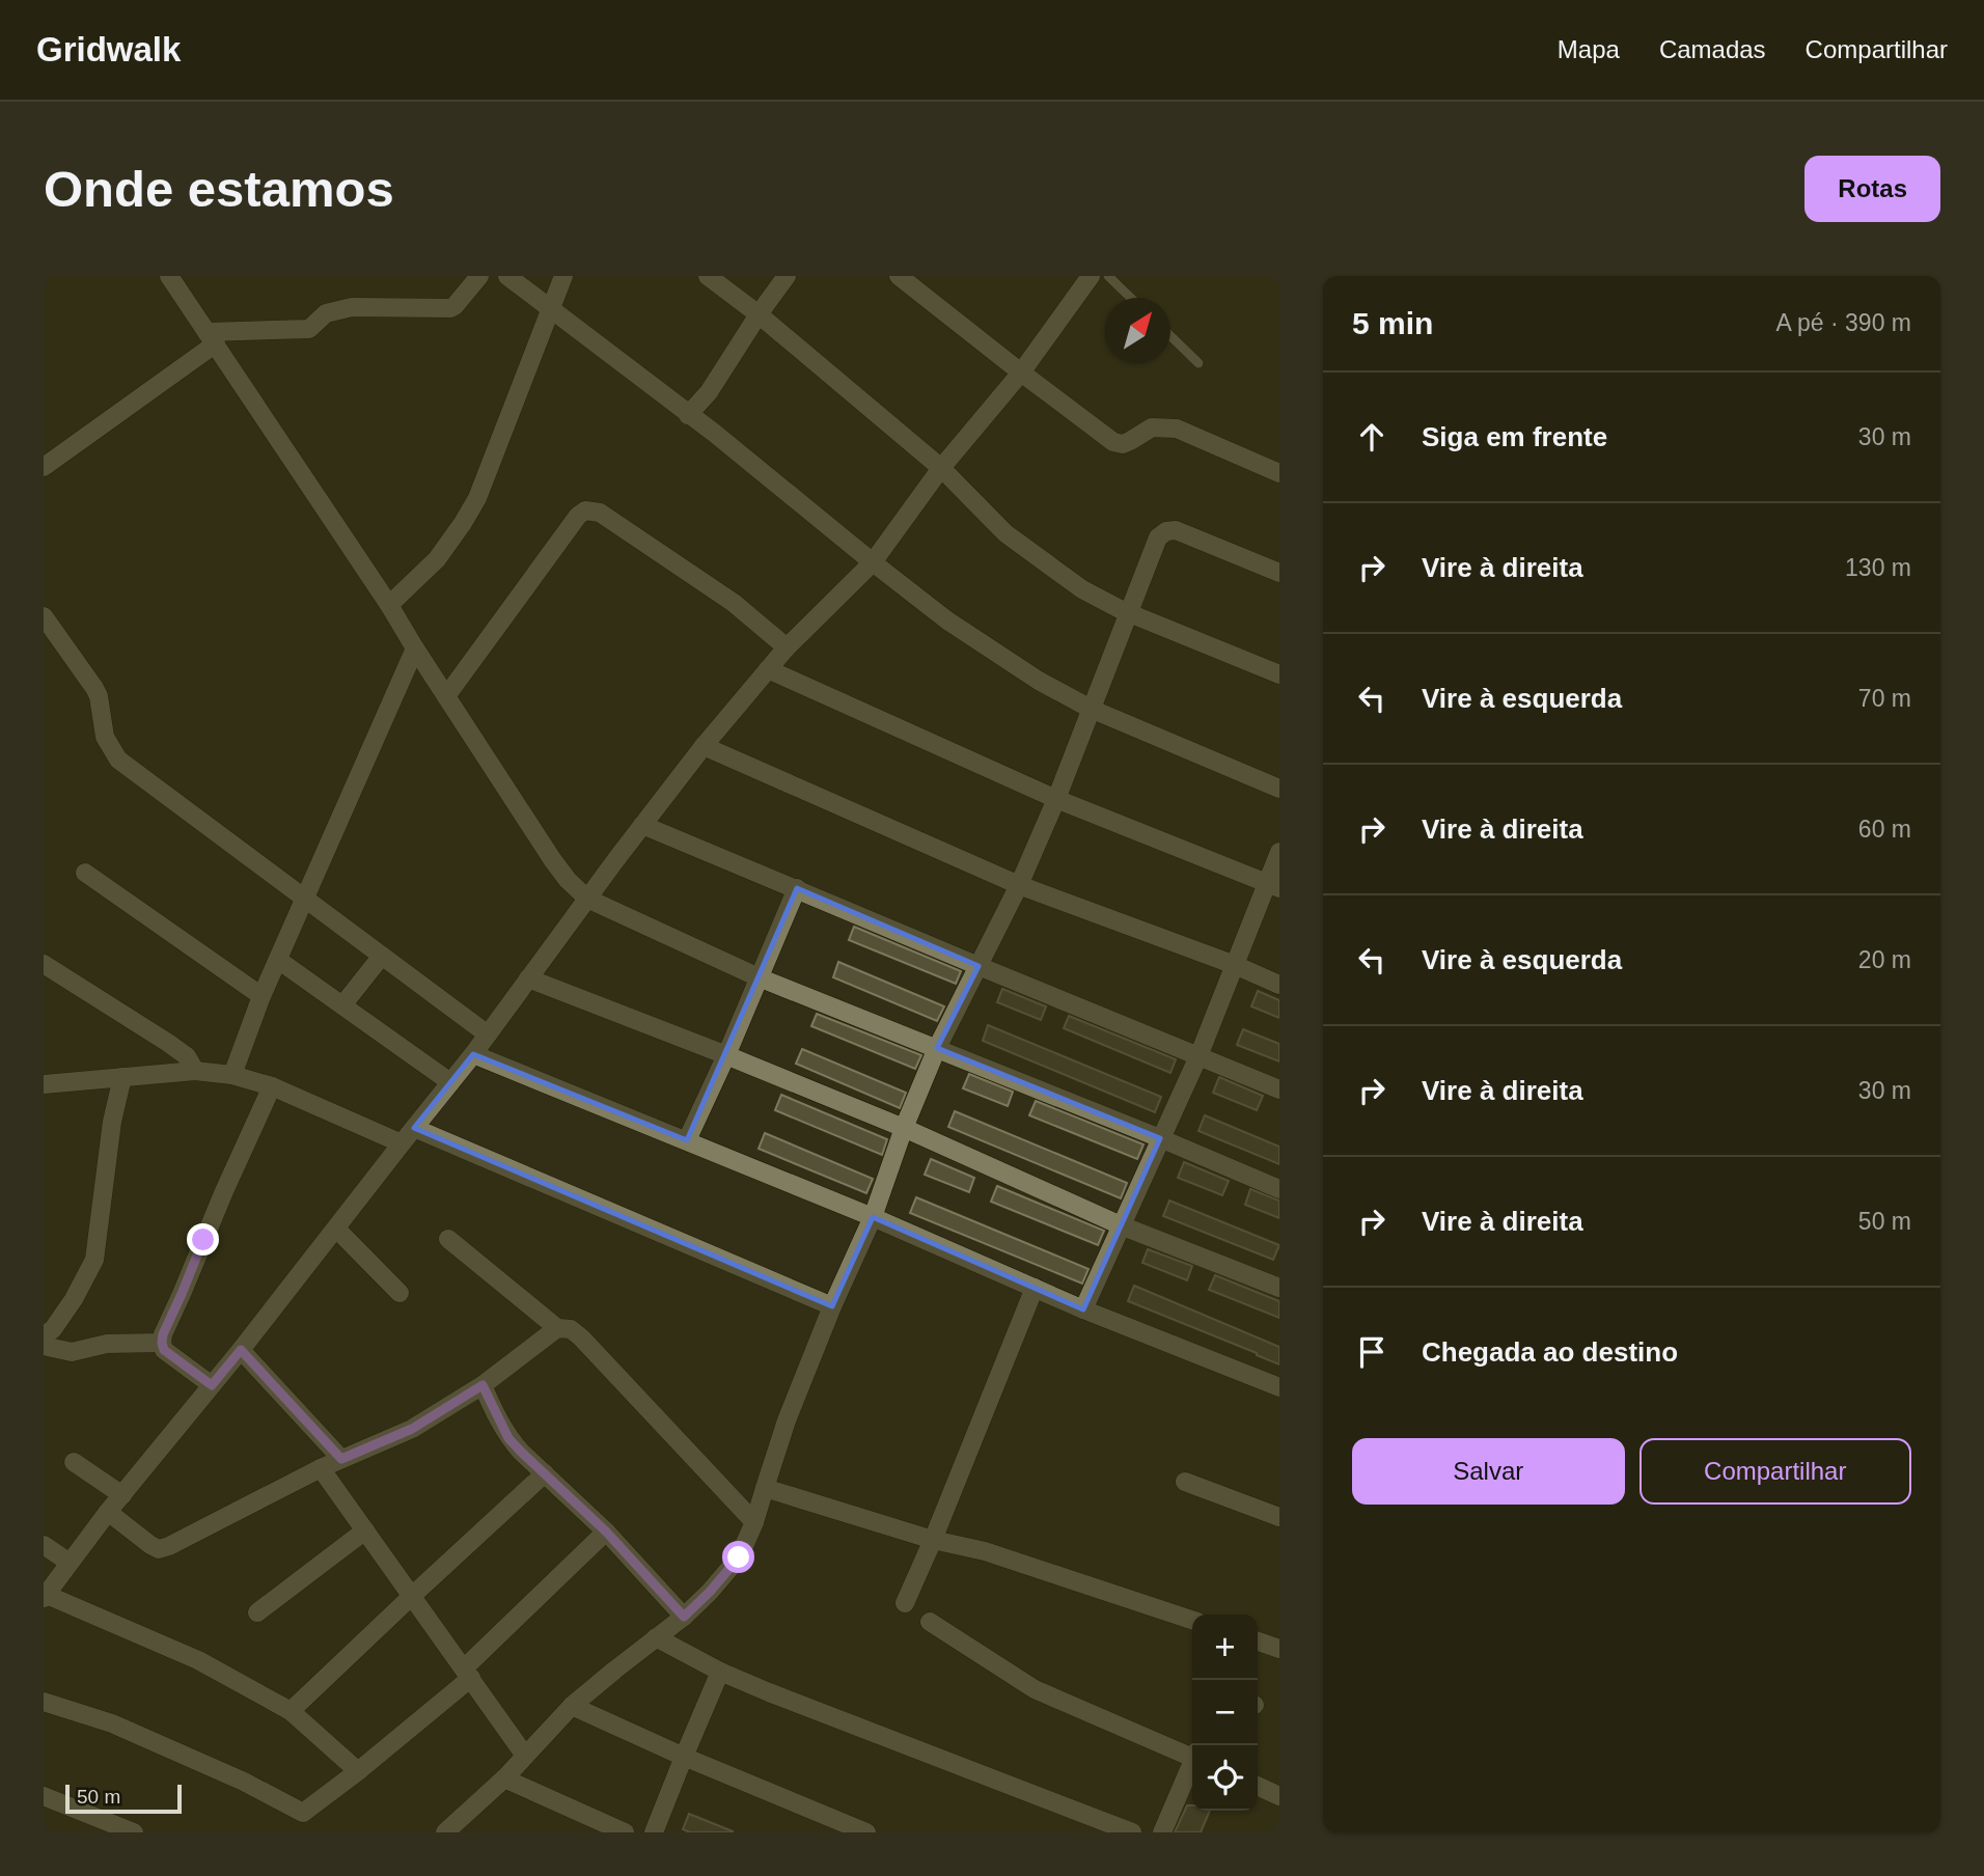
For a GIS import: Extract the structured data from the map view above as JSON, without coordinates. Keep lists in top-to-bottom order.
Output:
{
  "scale_bar": "50 m",
  "north": "top right",
  "page": {
    "header": "Gridwalk",
    "nav": ["Mapa", "Camadas", "Compartilhar"],
    "buttons": [
      "Rotas",
      ["Salvar", "Compartilhar"]
    ],
    "title": "Onde estamos",
    "heading": ["5 min", "A pé · 390 m"],
    "list": [
      ["Siga em frente", "30 m"],
      ["Vire à direita", "130 m"],
      ["Vire à esquerda", "70 m"],
      ["Vire à direita", "60 m"],
      ["Vire à esquerda", "20 m"],
      ["Vire à direita", "30 m"],
      ["Vire à direita", "50 m"],
      "Chegada ao destino"
    ],
    "map_buttons": ["+", "−"],
    "scale": "50 m"
  }
}
